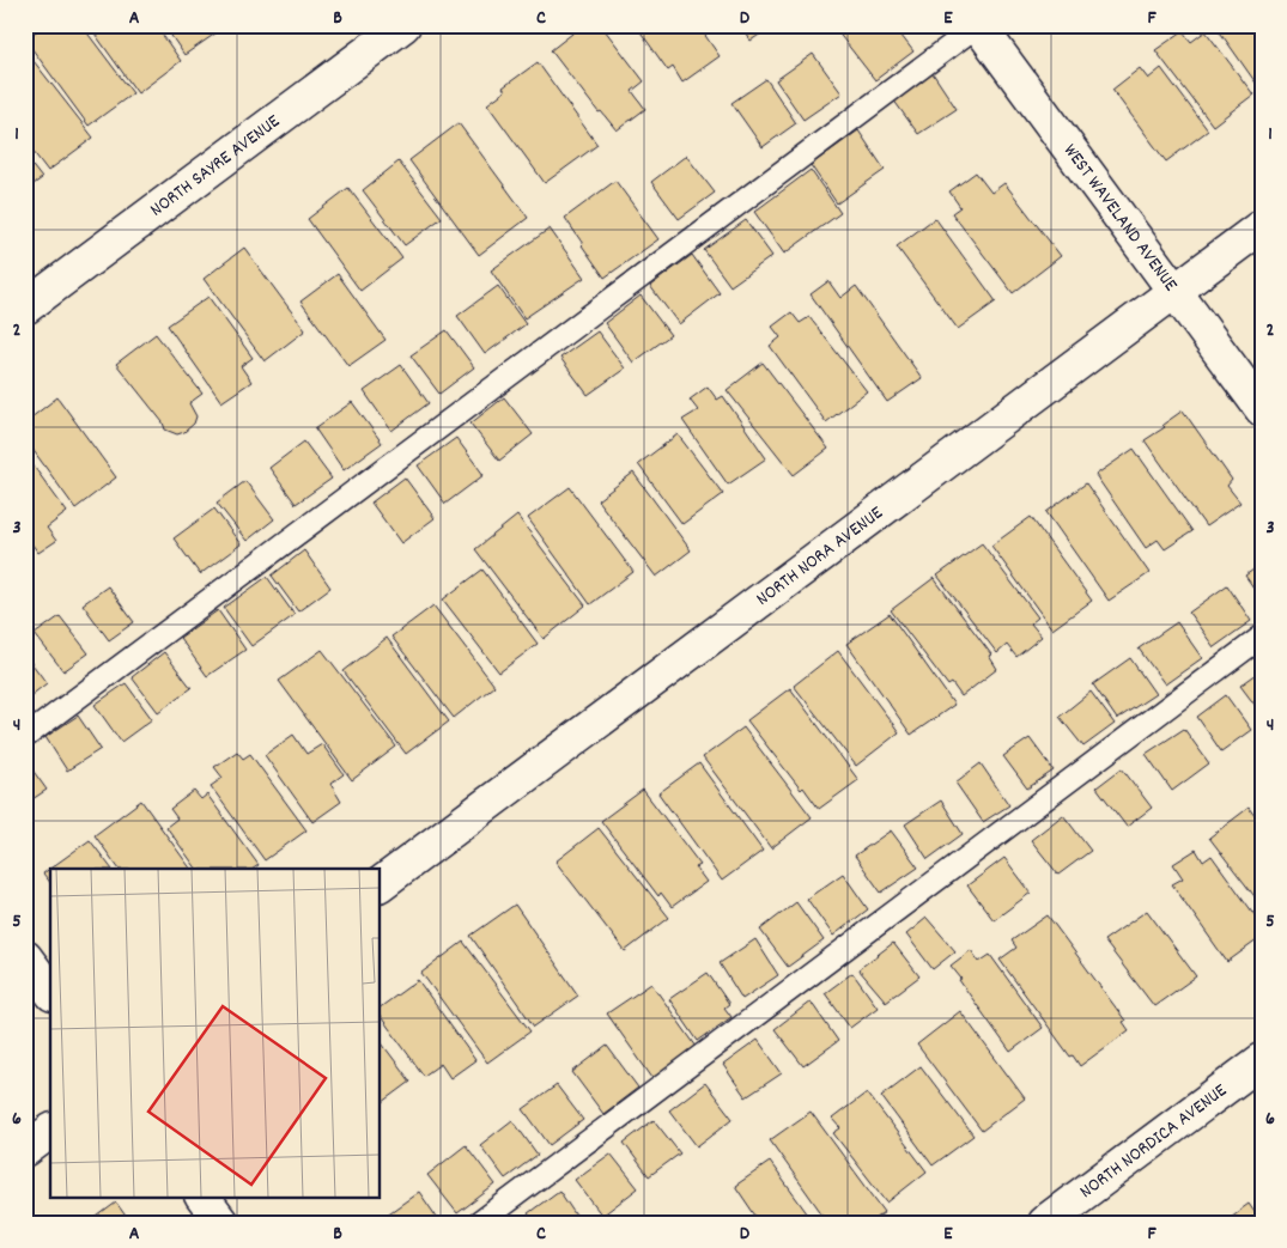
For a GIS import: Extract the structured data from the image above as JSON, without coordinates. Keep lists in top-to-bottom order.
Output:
{
  "streets": {
    "street": [
      "NORTH SAYRE AVENUE",
      "WEST WAVELAND AVENUE",
      "NORTH NORA AVENUE",
      "NORTH NORDICA AVENUE"
    ]
  },
  "crossings": [
    ["WEST WAVELAND AVENUE", "NORTH NORA AVENUE"]
  ],
  "grid": {
    "columns": [
      "A",
      "B",
      "C",
      "D",
      "E",
      "F"
    ],
    "rows": [
      "1",
      "2",
      "3",
      "4",
      "5",
      "6"
    ]
  }
}
